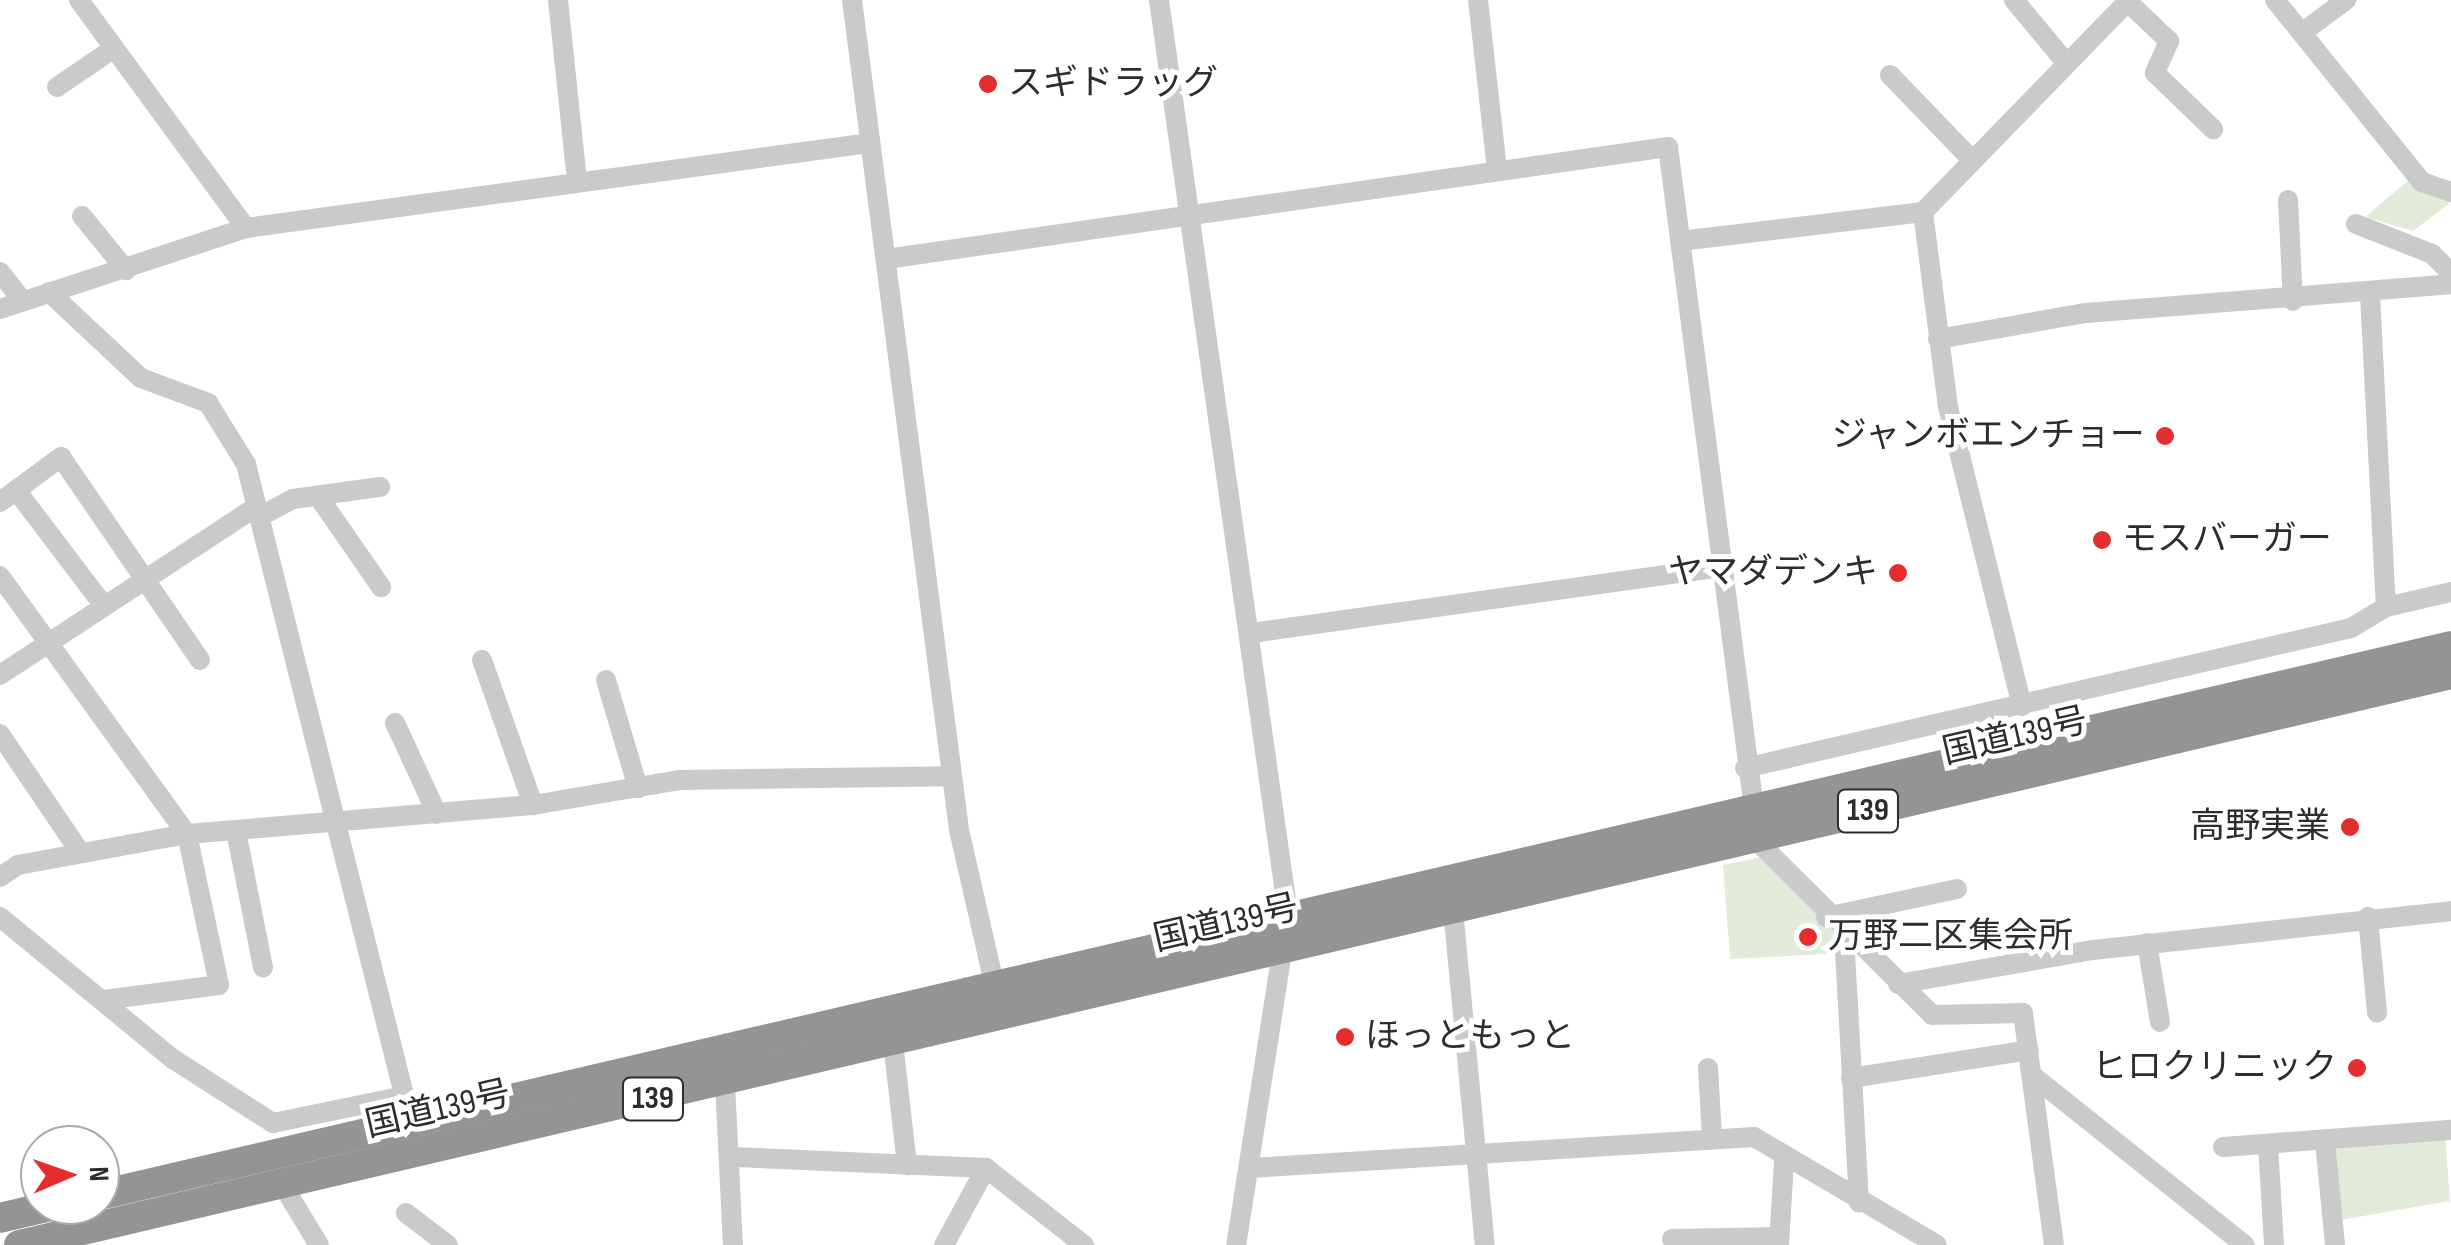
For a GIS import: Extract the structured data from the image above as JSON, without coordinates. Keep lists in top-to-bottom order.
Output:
{
  "streets": {
    "highway": ["国道139号", "139"]
  },
  "places": [
    "スギドラッグ",
    "ジャンボエンチョー",
    "モスバーガー",
    "ヤマダデンキ",
    "高野実業",
    "万野二区集会所",
    "ほっともっと",
    "ヒロクリニック"
  ],
  "north": "right"
}
